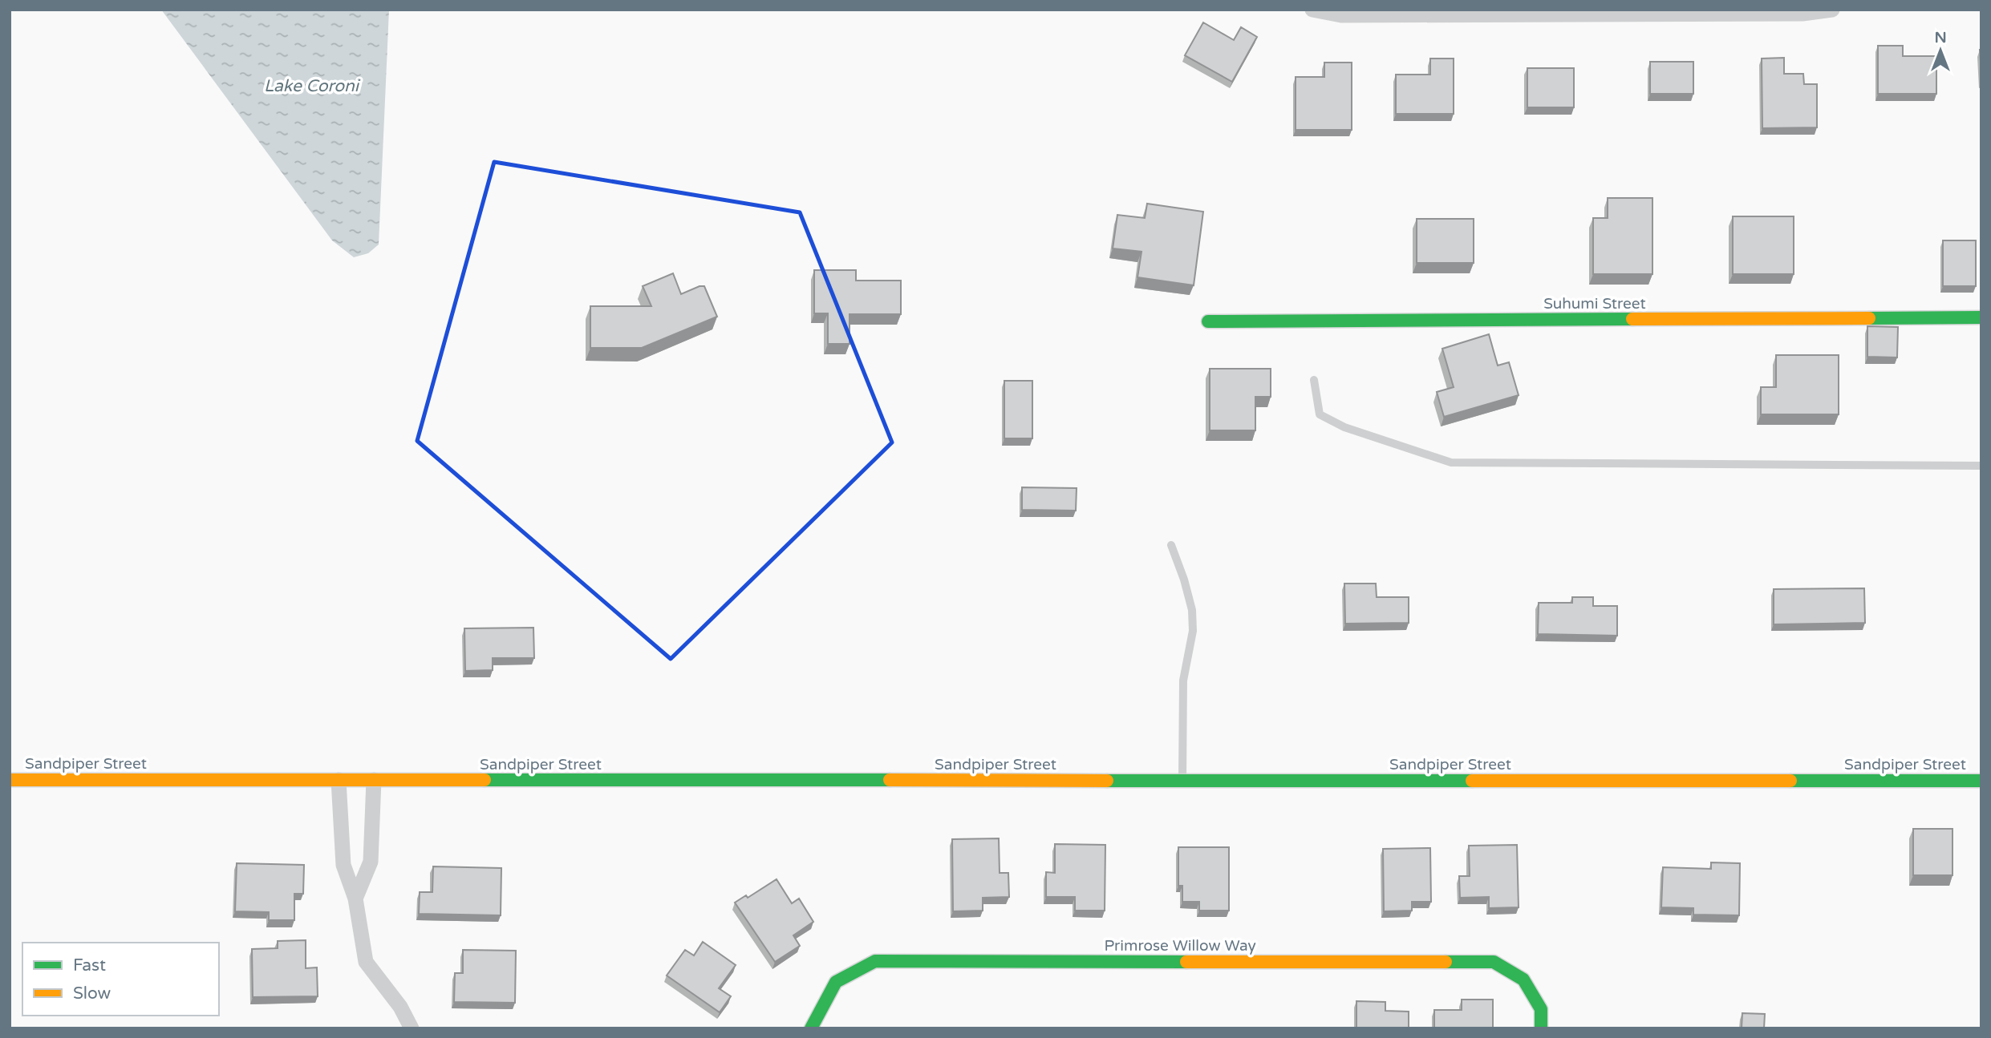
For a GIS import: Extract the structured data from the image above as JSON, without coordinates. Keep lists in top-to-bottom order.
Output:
{
  "streets": {
    "street": ["Suhumi Street", "Sandpiper Street", "Primrose Willow Way"]
  },
  "water": ["Lake Coroni"],
  "legend": ["Fast", "Slow"],
  "north": "top"
}
